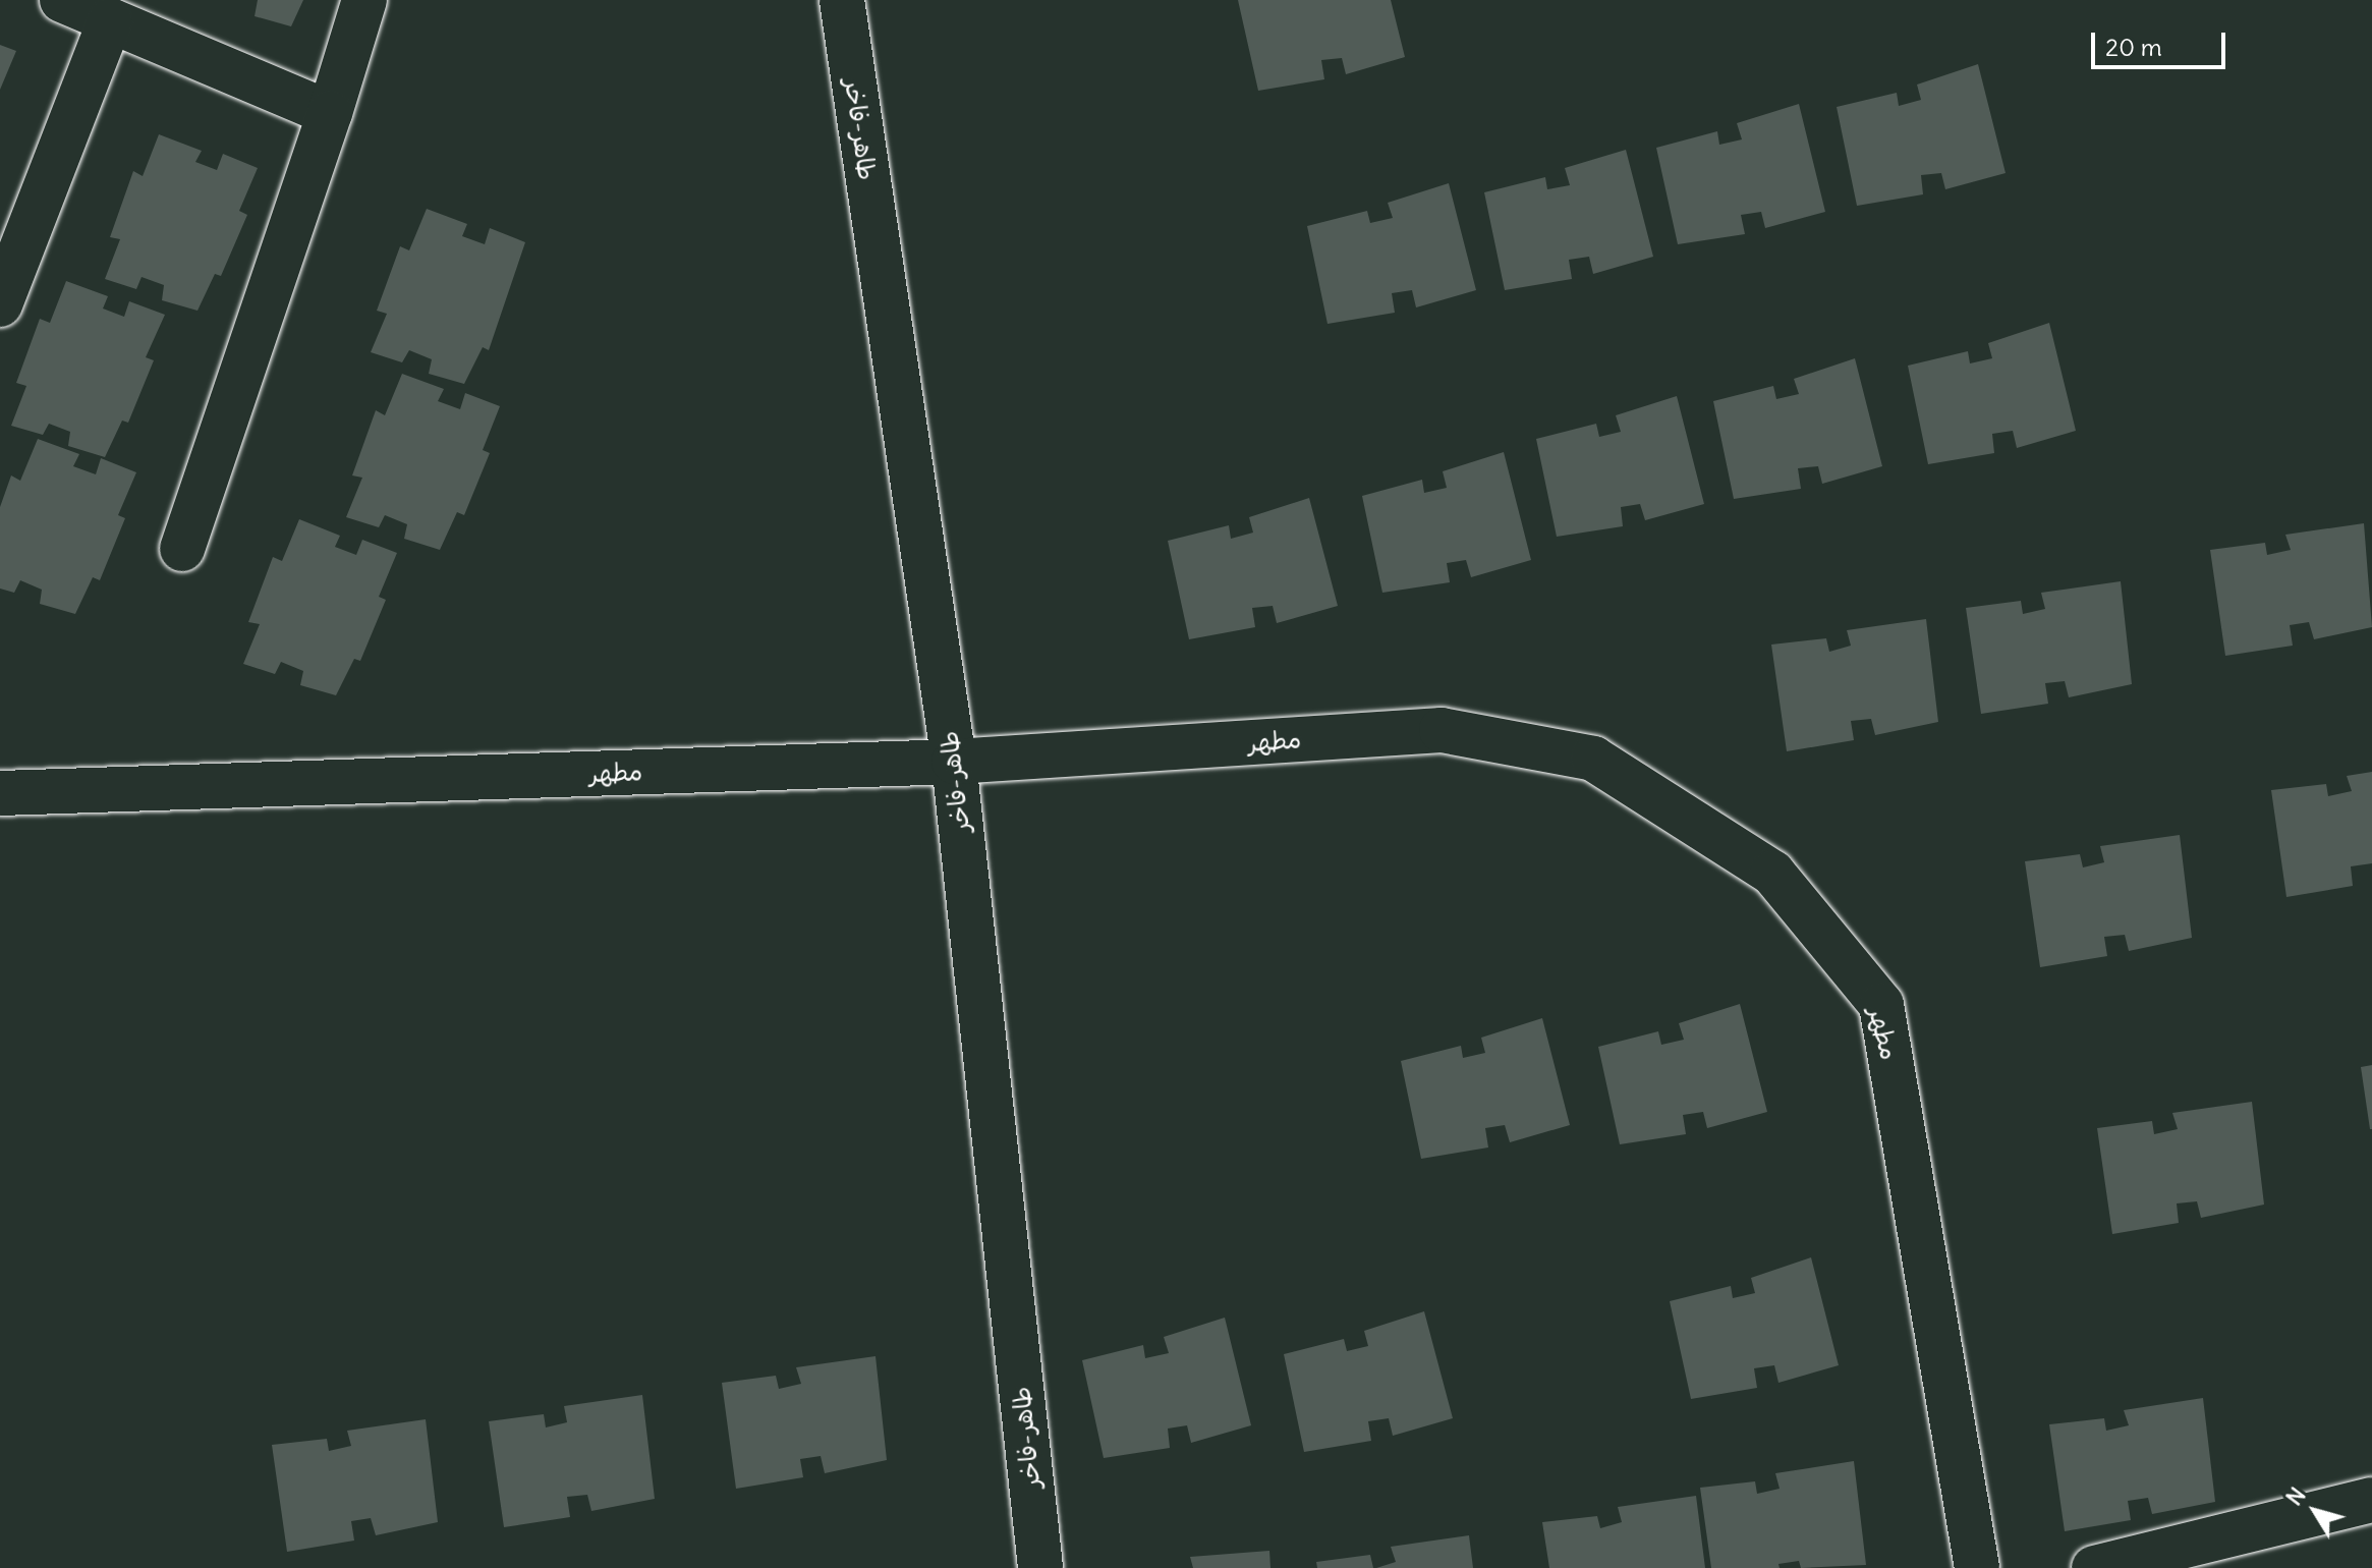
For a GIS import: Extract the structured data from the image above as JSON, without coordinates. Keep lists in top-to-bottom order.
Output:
{
  "streets": {
    "street": ["طاهر-فاخر", "مطهر"]
  },
  "crossings": [
    ["طاهر-فاخر", "مطهر"]
  ],
  "scale_bar": "20 m",
  "north": "top left"
}
